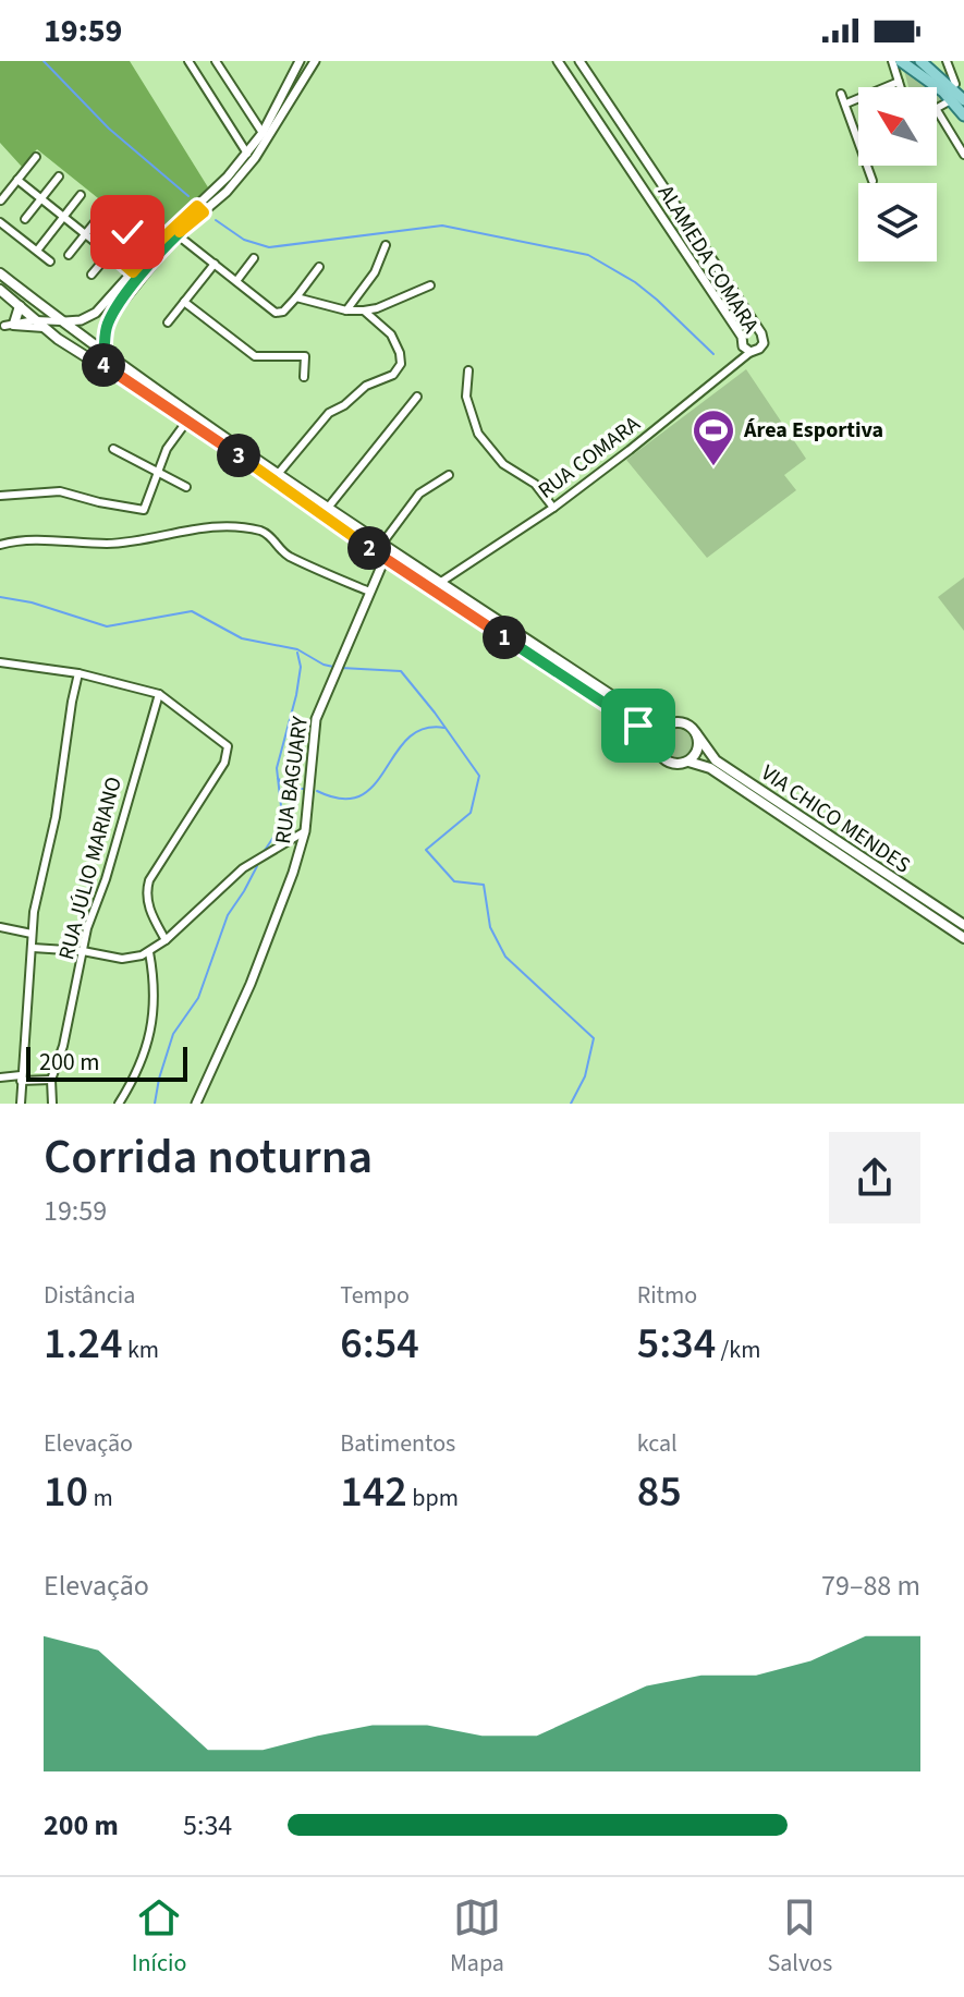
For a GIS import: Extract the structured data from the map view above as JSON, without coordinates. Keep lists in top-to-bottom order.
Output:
{
  "streets": {
    "main road": ["VIA CHICO MENDES"],
    "street": [
      "ALAMEDA COMARA",
      "RUA COMARA",
      "RUA BAGUARY",
      "RUA JÚLIO MARIANO"
    ]
  },
  "crossings": [
    ["ALAMEDA COMARA", "RUA COMARA"]
  ],
  "places": {
    "sports": ["Área Esportiva"]
  },
  "scale_bar": "200 m",
  "north": "top left",
  "page": {
    "status": "19:59",
    "pins": [
      "4",
      "3",
      "2",
      "1"
    ],
    "scale": "200 m",
    "heading": ["Corrida noturna", "19:59"],
    "stats": [
      ["Distância", "1.24 km"],
      ["Tempo", "6:54"],
      ["Ritmo", "5:34 /km"],
      ["Elevação", "10 m"],
      ["Batimentos", "142 bpm"],
      ["kcal", "85"]
    ],
    "chart": ["Elevação", "79–88 m"],
    "list": [
      {
        "name": "200 m",
        "note": "5:34"
      }
    ],
    "tabs": ["Início", "Mapa", "Salvos"]
  }
}
